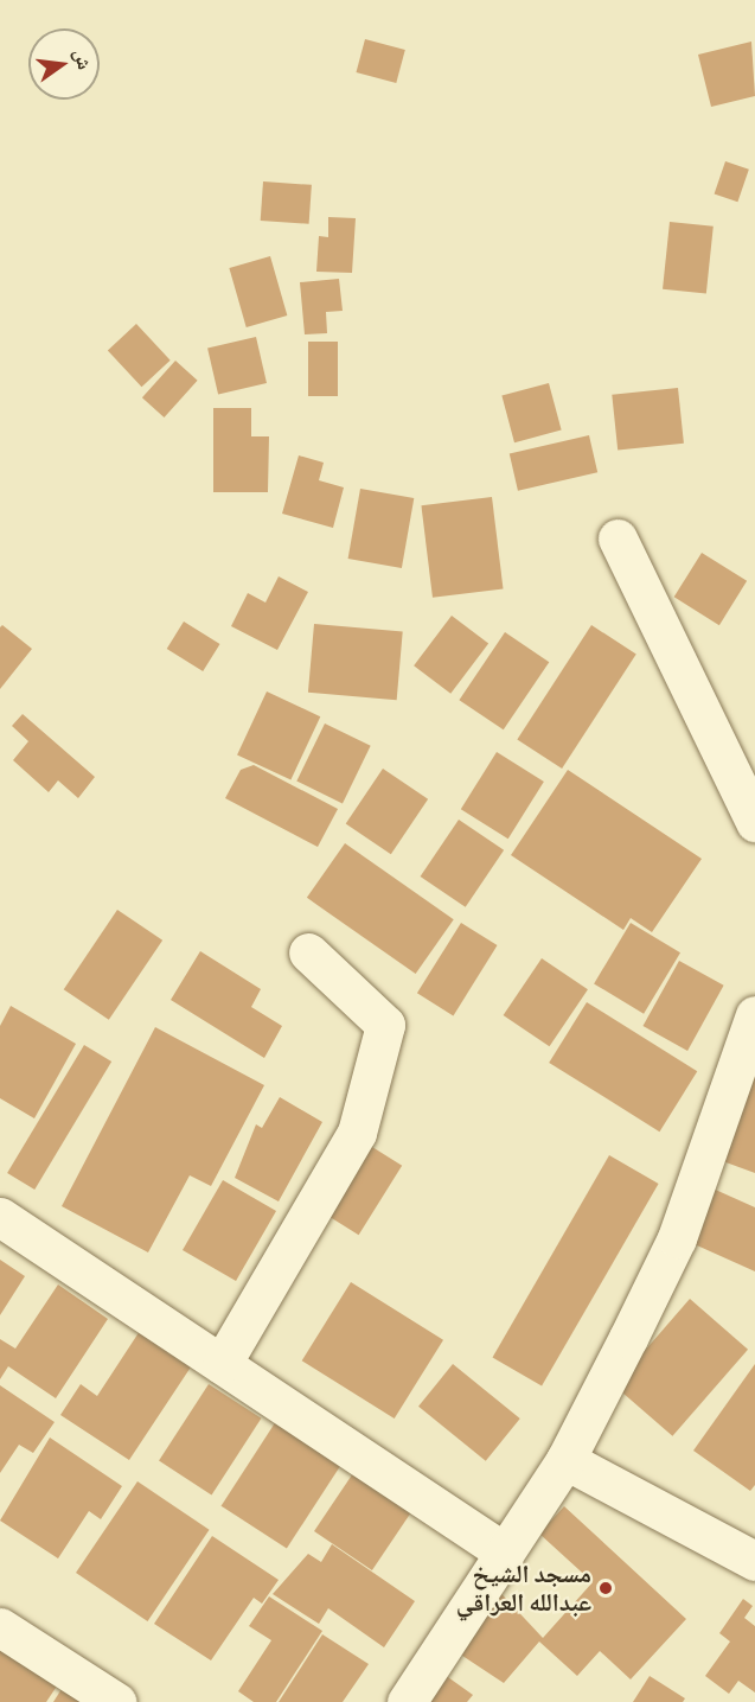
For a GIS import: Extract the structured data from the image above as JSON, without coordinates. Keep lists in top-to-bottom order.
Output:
{
  "places": ["مسجد الشيخ عبدالله العراقي"],
  "north": "right"
}
